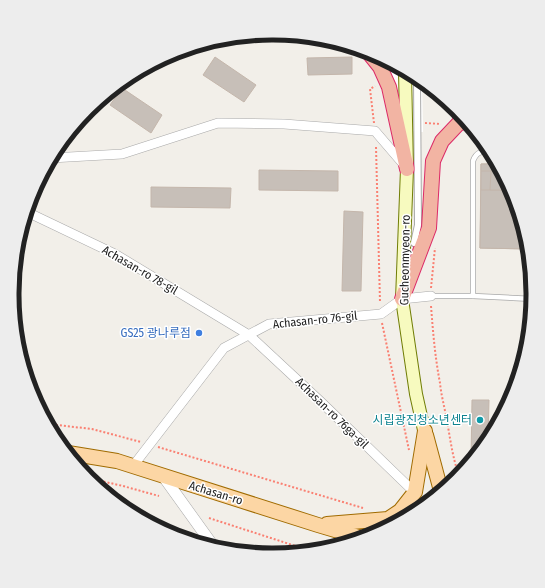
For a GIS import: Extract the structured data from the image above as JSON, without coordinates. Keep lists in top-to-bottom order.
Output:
{
  "streets": {
    "main road": ["Gucheonmyeon-ro", "Achasan-ro"],
    "street": ["Achasan-ro 78-gil", "Achasan-ro 76-gil", "Achasan-ro 76ga-gil"]
  },
  "crossings": [
    ["Achasan-ro 78-gil", "Achasan-ro 76-gil"],
    ["Achasan-ro 78-gil", "Achasan-ro 76ga-gil"],
    ["Achasan-ro 76-gil", "Achasan-ro 76ga-gil"],
    ["Achasan-ro 76-gil", "Achasan-ro"]
  ],
  "places": ["GS25 광나루점", "시립광진청소년센터"]
}
